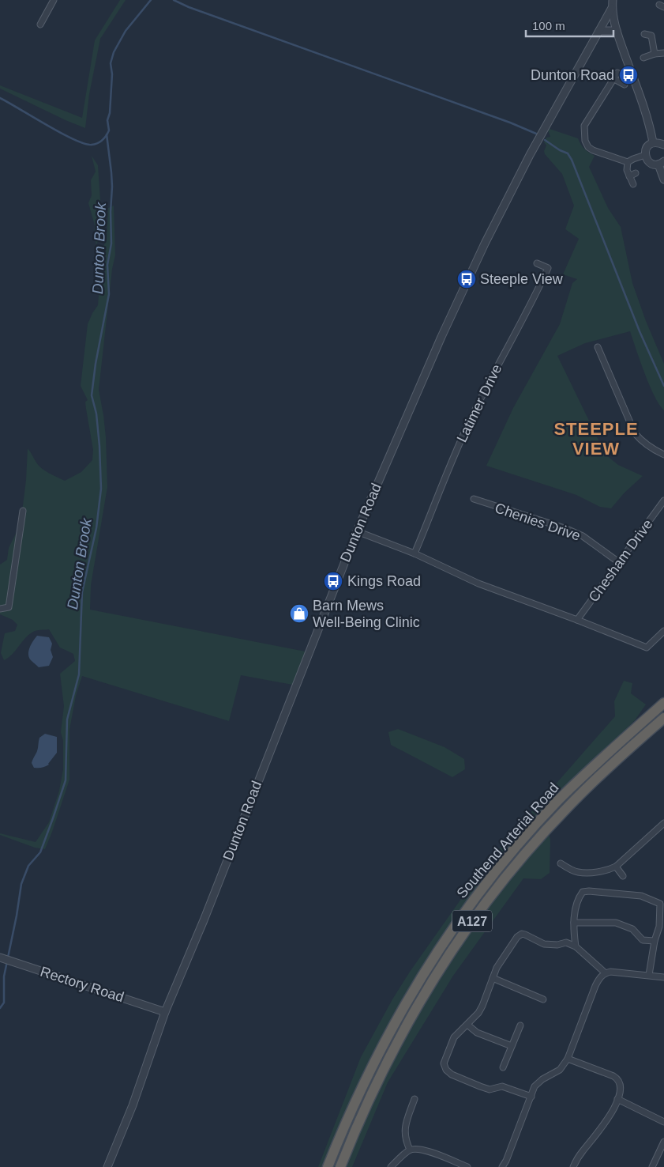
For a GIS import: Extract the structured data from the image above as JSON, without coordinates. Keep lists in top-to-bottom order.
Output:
{
  "streets": {
    "highway": ["Southend Arterial Road", "A127"],
    "street": [
      "Latimer Drive",
      "Chenies Drive",
      "Dunton Road",
      "Chesham Drive",
      "Rectory Road"
    ]
  },
  "crossings": [
    ["Chenies Drive", "Chesham Drive"],
    ["Dunton Road", "Rectory Road"]
  ],
  "districts": ["STEEPLE VIEW"],
  "water": ["Dunton Brook"],
  "places": {
    "bus stop": ["Dunton Road", "Steeple View", "Kings Road"],
    "shop": ["Barn Mews Well-Being Clinic"]
  },
  "scale_bar": "100 m"
}
